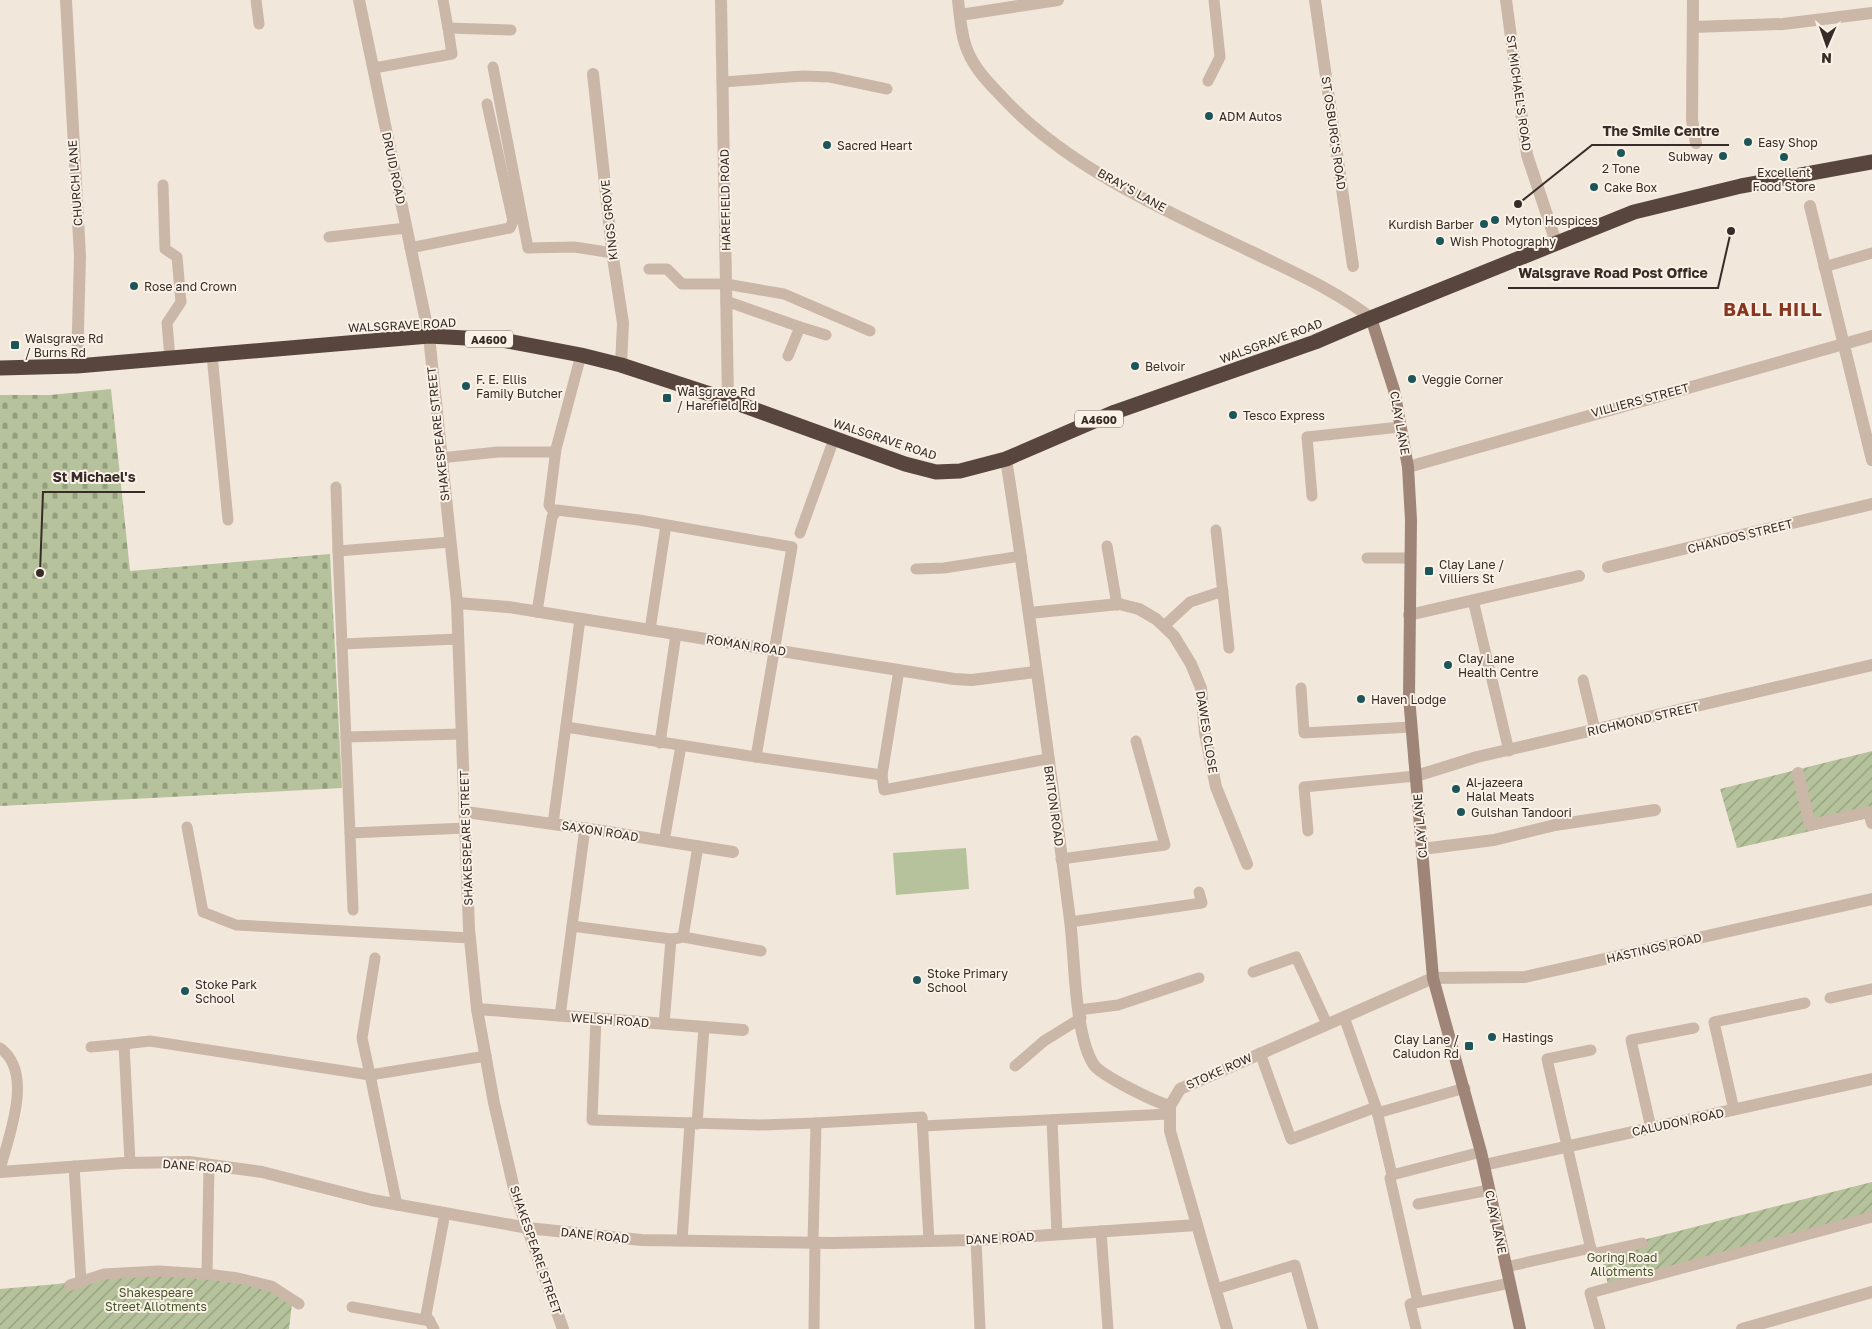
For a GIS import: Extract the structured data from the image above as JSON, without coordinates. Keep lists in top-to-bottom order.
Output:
{
  "streets": {
    "highway": ["WALSGRAVE ROAD", "A4600"],
    "street": [
      "ST MICHAEL'S ROAD",
      "ST OSBURG'S ROAD",
      "DRUID ROAD",
      "CHURCH LANE",
      "BRAY'S LANE",
      "HAREFIELD ROAD",
      "KINGS GROVE",
      "VILLIERS STREET",
      "CLAY LANE",
      "SHAKESPEARE STREET",
      "CHANDOS STREET",
      "ROMAN ROAD",
      "RICHMOND STREET",
      "DAWES CLOSE",
      "BRITON ROAD",
      "SAXON ROAD",
      "HASTINGS ROAD",
      "WELSH ROAD",
      "STOKE ROW",
      "CALUDON ROAD",
      "DANE ROAD"
    ]
  },
  "crossings": [
    ["ST MICHAEL'S ROAD", "WALSGRAVE ROAD"],
    ["DRUID ROAD", "WALSGRAVE ROAD"],
    ["DRUID ROAD", "SHAKESPEARE STREET"],
    ["CHURCH LANE", "WALSGRAVE ROAD"],
    ["BRAY'S LANE", "WALSGRAVE ROAD"],
    ["BRAY'S LANE", "CLAY LANE"],
    ["HAREFIELD ROAD", "WALSGRAVE ROAD"],
    ["KINGS GROVE", "WALSGRAVE ROAD"],
    ["WALSGRAVE ROAD", "CLAY LANE"],
    ["WALSGRAVE ROAD", "SHAKESPEARE STREET"],
    ["WALSGRAVE ROAD", "BRITON ROAD"],
    ["VILLIERS STREET", "CLAY LANE"],
    ["CLAY LANE", "RICHMOND STREET"],
    ["CLAY LANE", "HASTINGS ROAD"],
    ["CLAY LANE", "STOKE ROW"],
    ["CLAY LANE", "CALUDON ROAD"],
    ["SHAKESPEARE STREET", "ROMAN ROAD"],
    ["SHAKESPEARE STREET", "SAXON ROAD"],
    ["SHAKESPEARE STREET", "WELSH ROAD"],
    ["SHAKESPEARE STREET", "DANE ROAD"],
    ["ROMAN ROAD", "BRITON ROAD"],
    ["DAWES CLOSE", "BRITON ROAD"],
    ["BRITON ROAD", "STOKE ROW"],
    ["HASTINGS ROAD", "STOKE ROW"]
  ],
  "districts": ["BALL HILL"],
  "parks": ["Goring Road Allotments", "Shakespeare Street Allotments"],
  "places": {
    "other": [
      "ADM Autos",
      "Easy Shop",
      "Sacred Heart",
      "2 Tone",
      "Subway",
      "Excellent Food Store",
      "Cake Box",
      "The Smile Centre",
      "Myton Hospices",
      "Kurdish Barber",
      "Walsgrave Road Post Office",
      "Wish Photography",
      "Rose and Crown",
      "Belvoir",
      "Veggie Corner",
      "F. E. Ellis Family Butcher",
      "Tesco Express",
      "St Michael's",
      "Clay Lane Health Centre",
      "Haven Lodge",
      "Al-jazeera Halal Meats",
      "Gulshan Tandoori",
      "Stoke Primary School",
      "Stoke Park School",
      "Hastings"
    ],
    "transit": [
      "Walsgrave Rd / Burns Rd",
      "Walsgrave Rd / Harefield Rd",
      "Clay Lane / Villiers St",
      "Clay Lane / Caludon Rd"
    ]
  },
  "north": "bottom"
}
